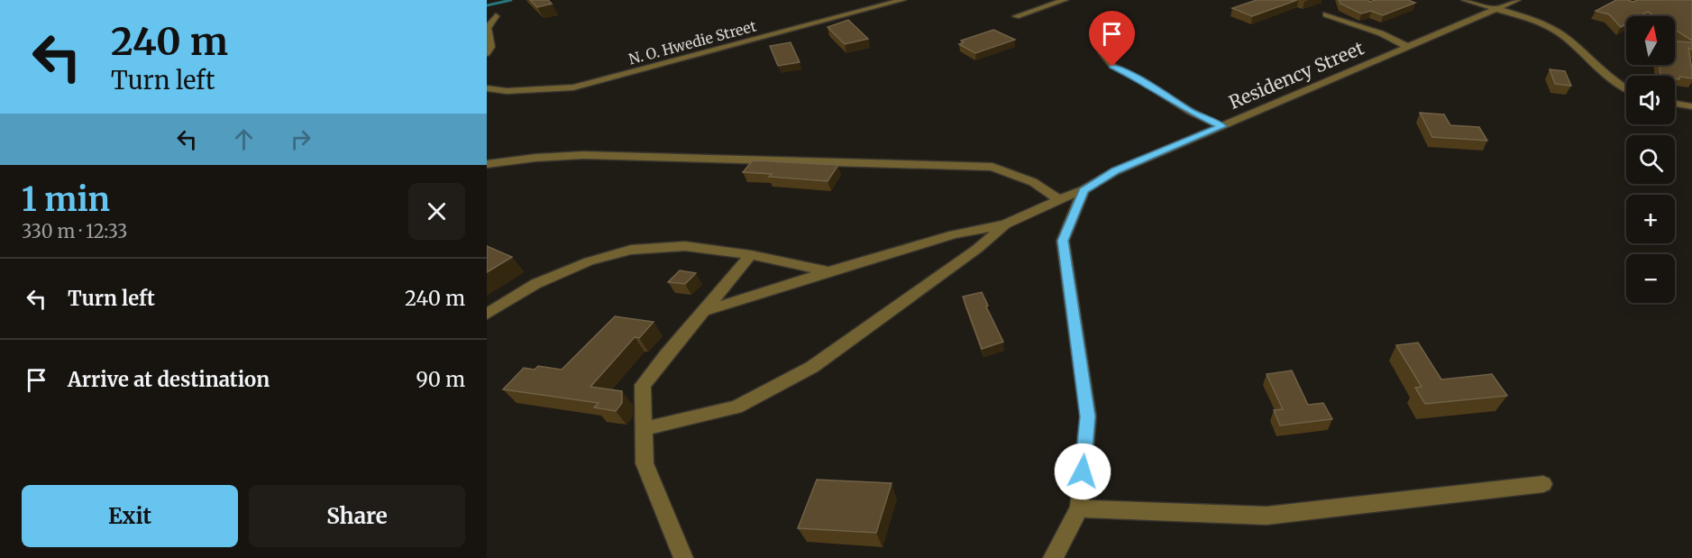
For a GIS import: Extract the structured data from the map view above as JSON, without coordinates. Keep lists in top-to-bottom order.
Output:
{
  "streets": {
    "street": ["N. O. Hwedie Street", "Residency Street"]
  },
  "north": "top",
  "page": {
    "turn": ["240 m", "Turn left"],
    "map_buttons": ["+", "−"],
    "heading": ["1 min", "330 m · 12:33"],
    "list": [
      {
        "name": "Turn left",
        "value": "240 m"
      },
      {
        "name": "Arrive at destination",
        "value": "90 m"
      }
    ],
    "buttons": ["Exit", "Share"]
  }
}
